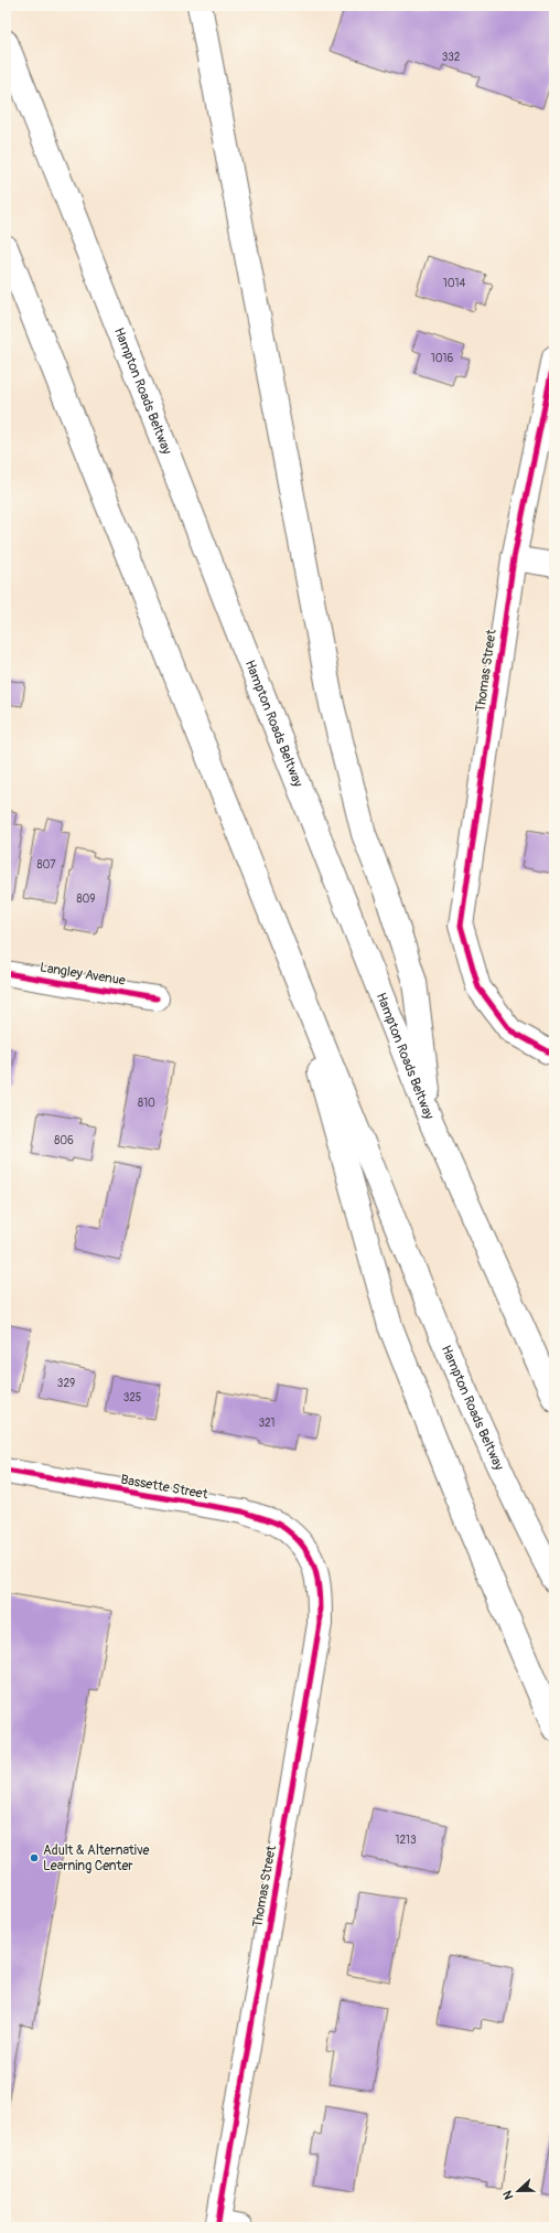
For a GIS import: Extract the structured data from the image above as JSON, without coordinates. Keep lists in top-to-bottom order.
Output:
{
  "streets": {
    "main road": [
      "Hampton Roads Beltway",
      "Thomas Street",
      "Langley Avenue",
      "Bassette Street"
    ]
  },
  "crossings": [
    ["Thomas Street", "Bassette Street"]
  ],
  "places": ["Adult & Alternative Learning Center"],
  "house_numbers": [
    "332",
    "1014",
    "1016",
    "807",
    "809",
    "810",
    "806",
    "329",
    "325",
    "321",
    "1213"
  ],
  "north": "left"
}
